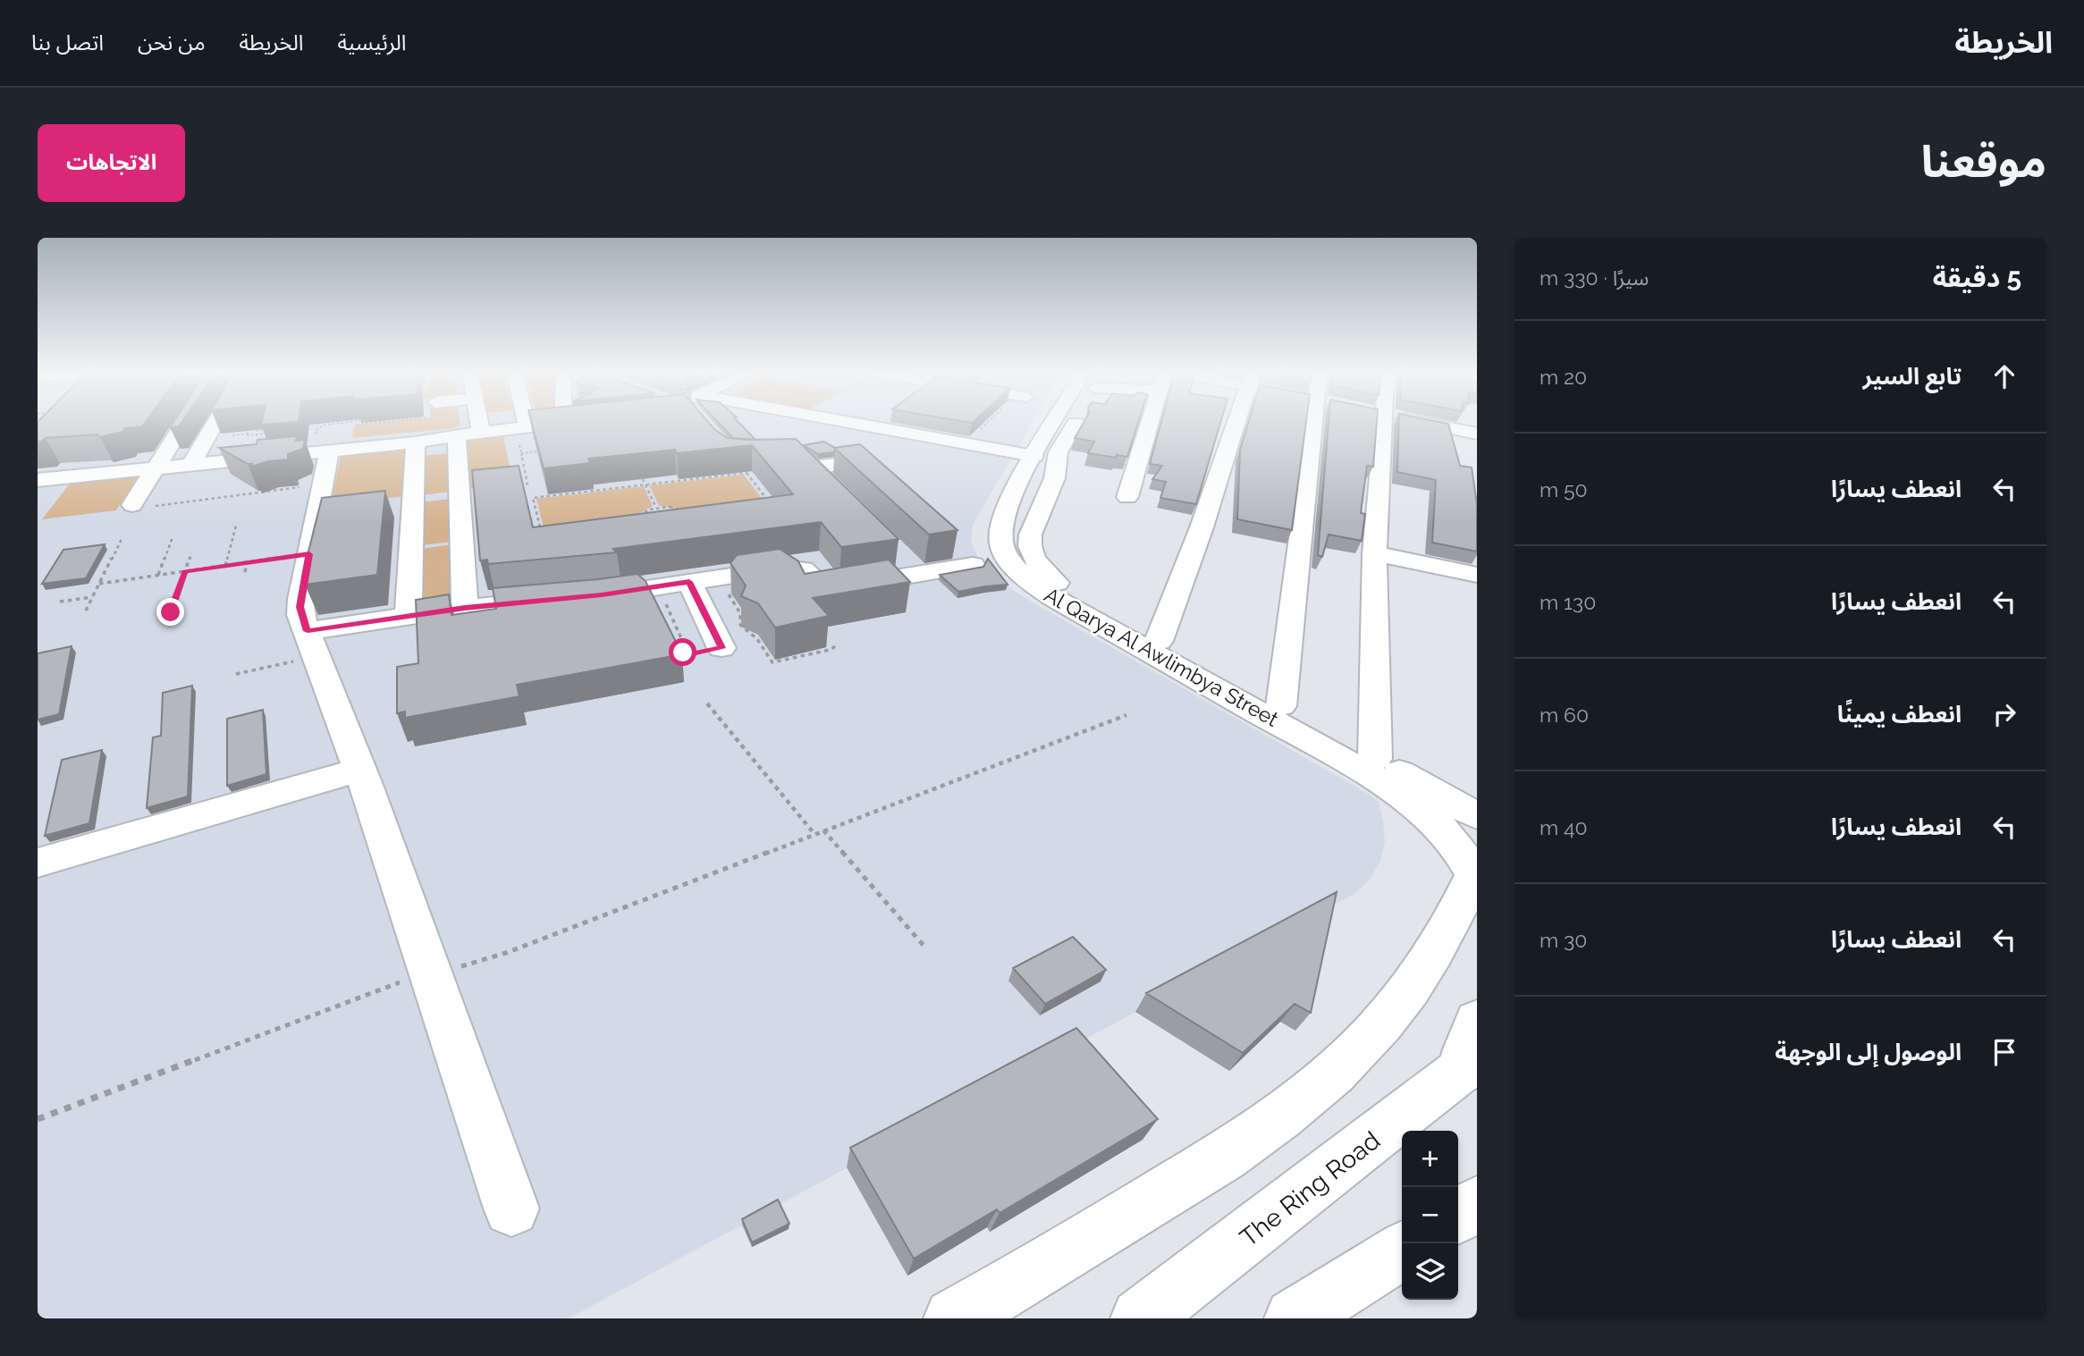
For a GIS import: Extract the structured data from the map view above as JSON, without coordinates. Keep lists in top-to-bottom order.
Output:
{
  "streets": {
    "main road": ["Al Qarya Al Awlimbya Street", "The Ring Road"]
  },
  "page": {
    "header": "الخريطة",
    "nav": [
      "الرئيسية",
      "الخريطة",
      "من نحن",
      "اتصل بنا"
    ],
    "title": "موقعنا",
    "buttons": "الاتجاهات",
    "heading": ["5 دقيقة", "سيرًا · 330 m"],
    "list": [
      ["تابع السير", "20 m"],
      ["انعطف يسارًا", "50 m"],
      ["انعطف يسارًا", "130 m"],
      ["انعطف يمينًا", "60 m"],
      ["انعطف يسارًا", "40 m"],
      ["انعطف يسارًا", "30 m"],
      "الوصول إلى الوجهة"
    ],
    "map_buttons": ["+", "−"]
  }
}
